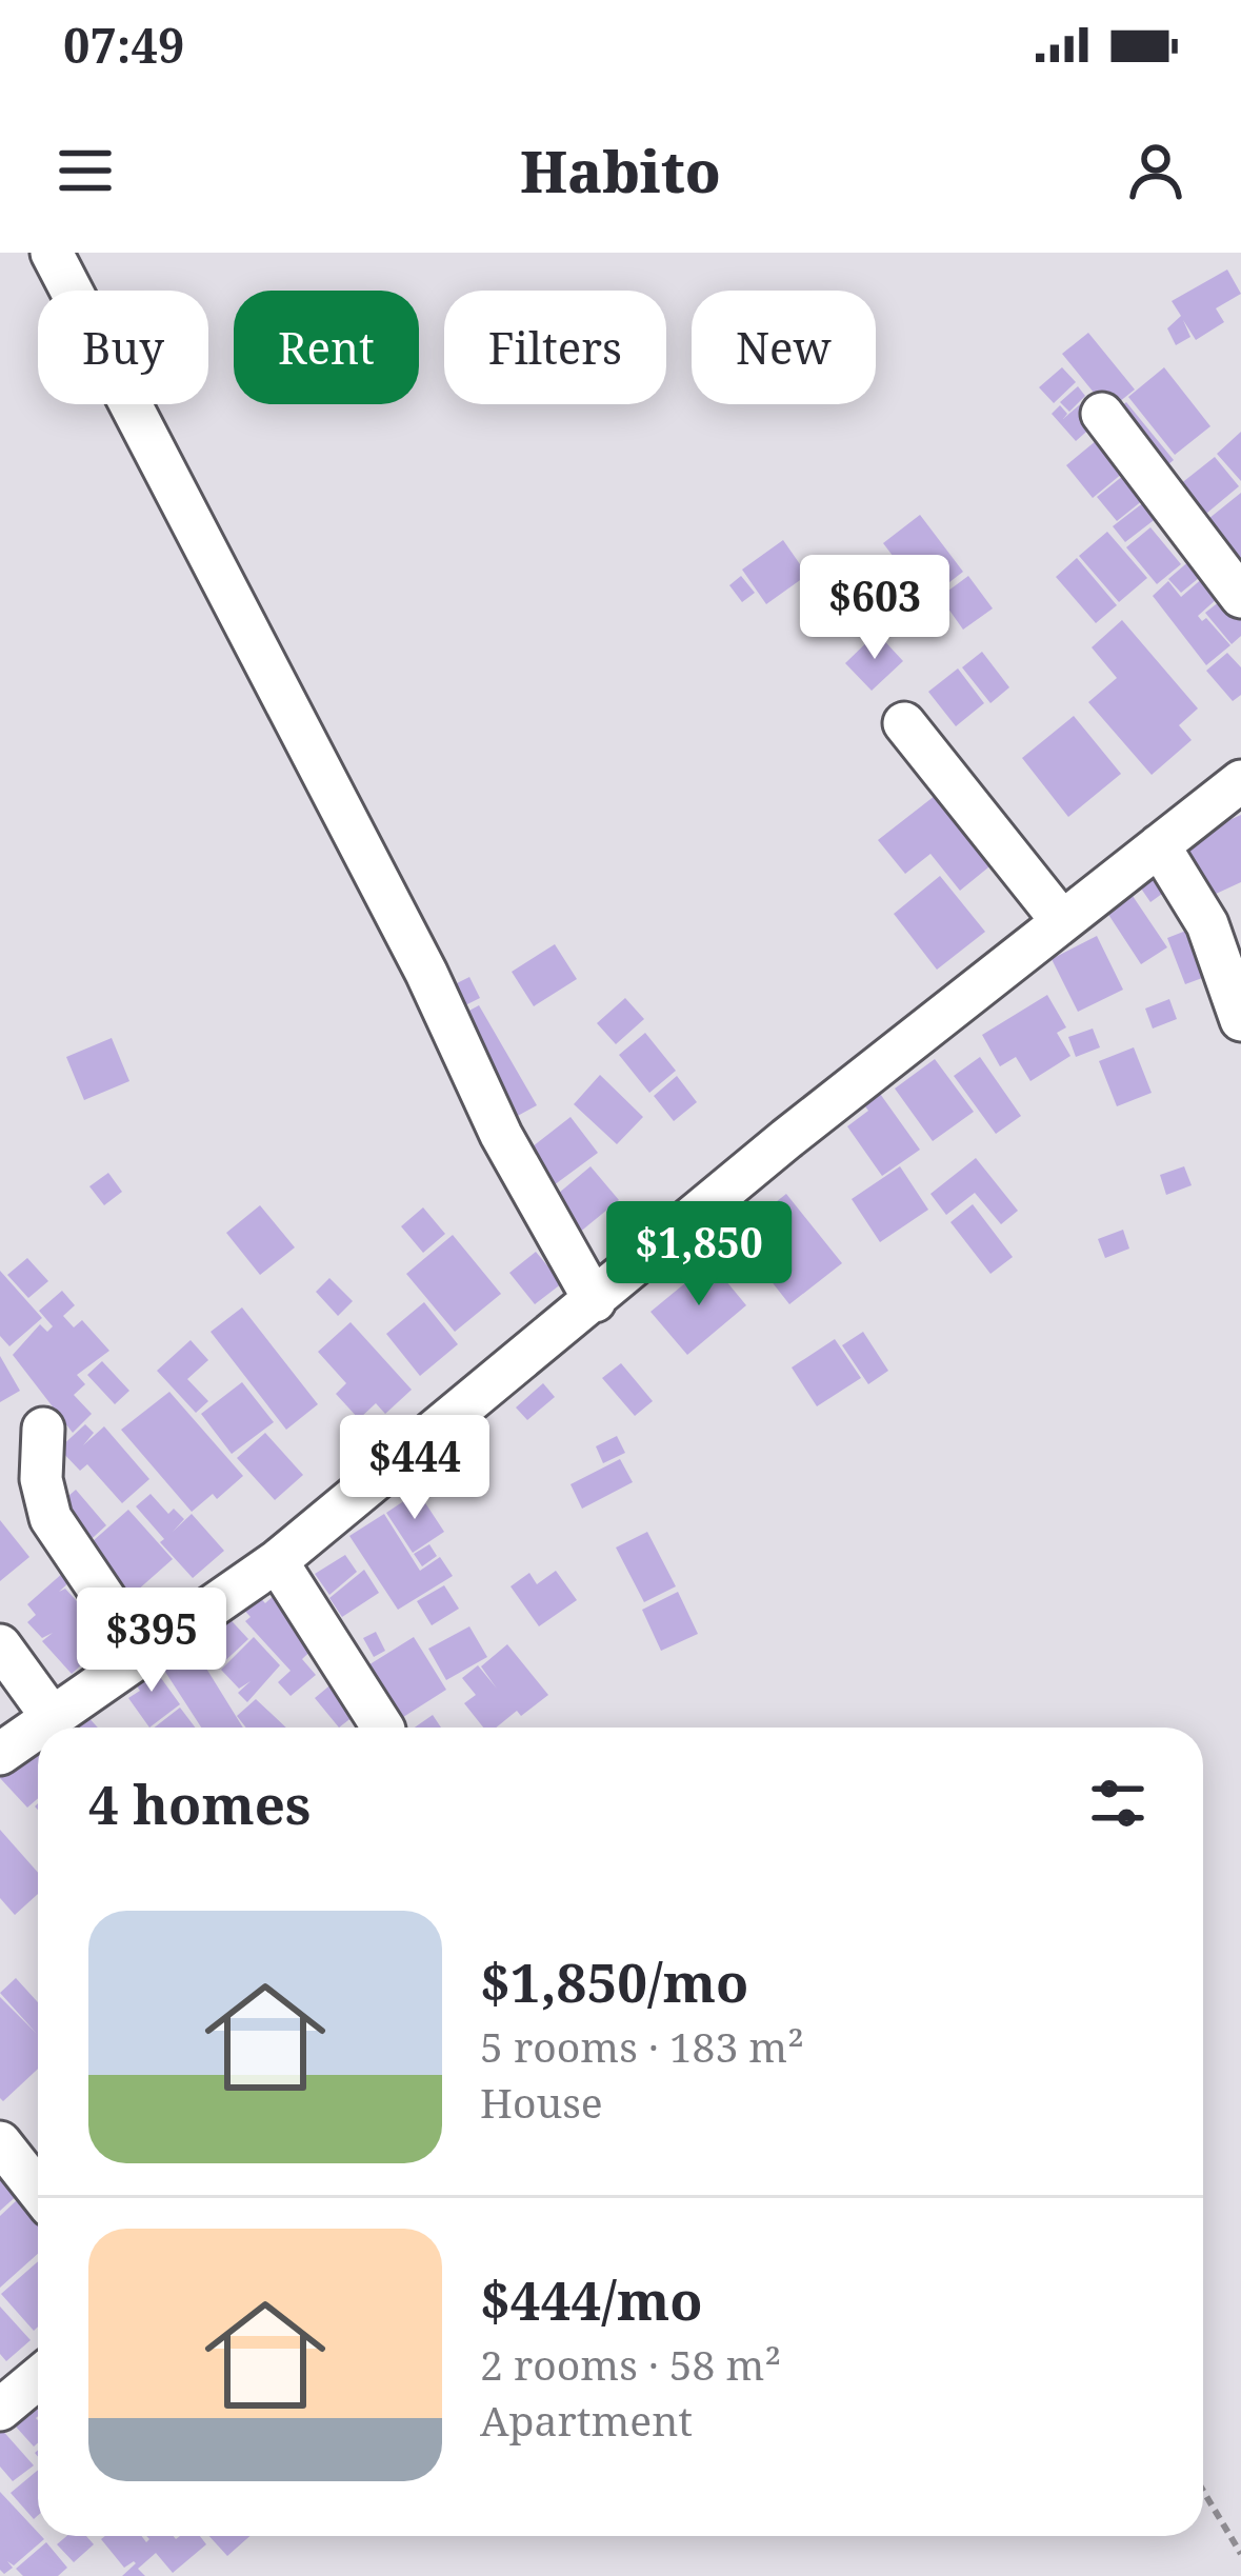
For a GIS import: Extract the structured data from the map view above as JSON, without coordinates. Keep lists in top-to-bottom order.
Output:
{
  "page": {
    "status": "07:49",
    "header": "Habito",
    "chip": [
      "Buy",
      "Rent",
      "Filters",
      "New"
    ],
    "price": [
      "$603",
      "$1,850",
      "$444",
      "$395"
    ],
    "heading": "4 homes",
    "list": [
      {
        "name": "$1,850/mo",
        "note": "5 rooms · 183 m² · House"
      },
      {
        "name": "$444/mo",
        "note": "2 rooms · 58 m² · Apartment"
      }
    ]
  }
}
